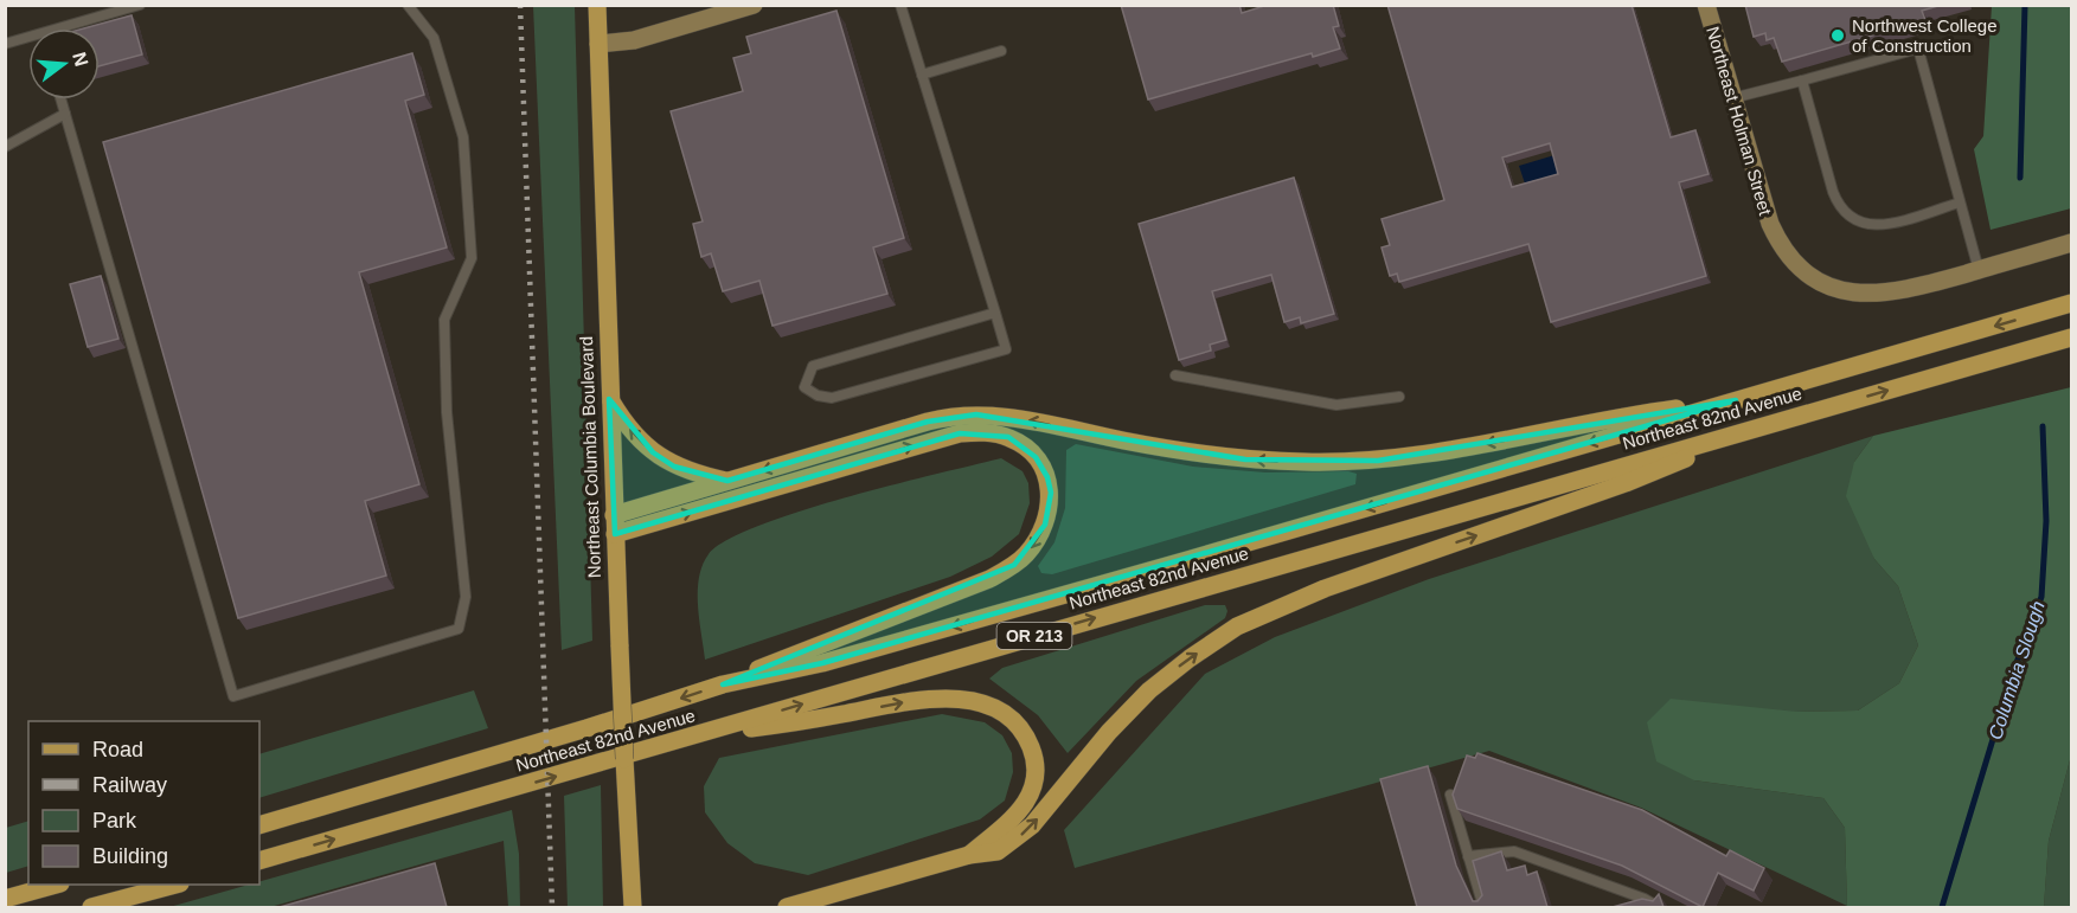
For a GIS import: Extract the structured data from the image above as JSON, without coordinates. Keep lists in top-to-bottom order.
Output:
{
  "streets": {
    "main road": ["Northeast 82nd Avenue", "Northeast Columbia Boulevard", "OR 213"],
    "street": ["Northeast Holman Street"]
  },
  "water": ["Columbia Slough"],
  "places": ["Northwest College of Construction"],
  "legend": [
    "Road",
    "Railway",
    "Park",
    "Building"
  ],
  "north": "right"
}
